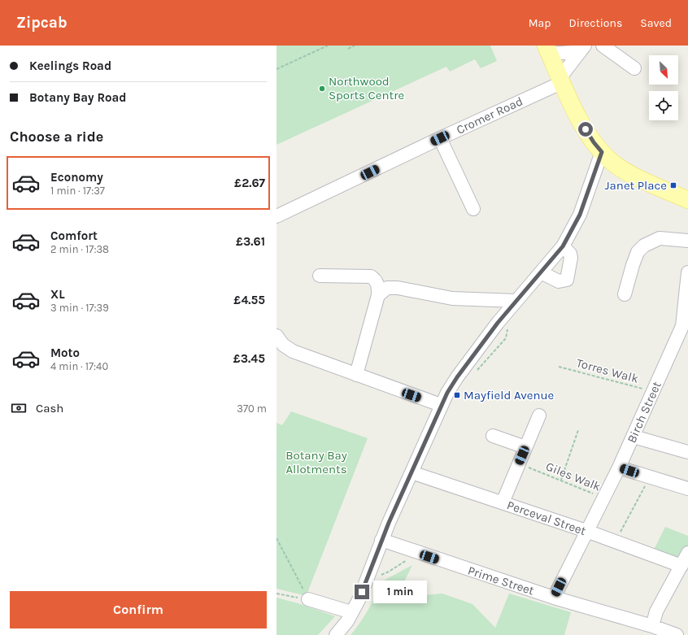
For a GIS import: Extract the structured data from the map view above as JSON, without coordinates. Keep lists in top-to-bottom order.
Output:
{
  "streets": {
    "street": [
      "Cromer Road",
      "Birch Street",
      "Perceval Street",
      "Prime Street"
    ],
    "path": ["Torres Walk", "Giles Walk"]
  },
  "crossings": [
    ["Torres Walk", "Birch Street"],
    ["Birch Street", "Giles Walk"],
    ["Birch Street", "Perceval Street"],
    ["Birch Street", "Prime Street"]
  ],
  "parks": ["Botany Bay Allotments"],
  "places": {
    "other": ["Northwood Sports Centre"],
    "transit": ["Janet Place", "Mayfield Avenue"]
  },
  "north": "bottom right",
  "page": {
    "header": "Zipcab",
    "nav": ["Map", "Directions", "Saved"],
    "banner": ["Keelings Road", "Botany Bay Road"],
    "heading": "Choose a ride",
    "list": [
      {
        "name": "Economy",
        "note": "1 min · 17:37",
        "value": "£2.67"
      },
      {
        "name": "Comfort",
        "note": "2 min · 17:38",
        "value": "£3.61"
      },
      {
        "name": "XL",
        "note": "3 min · 17:39",
        "value": "£4.55"
      },
      {
        "name": "Moto",
        "note": "4 min · 17:40",
        "value": "£3.45"
      }
    ],
    "pay": ["Cash", "370 m"],
    "bubble": "1 min",
    "buttons": "Confirm"
  }
}
